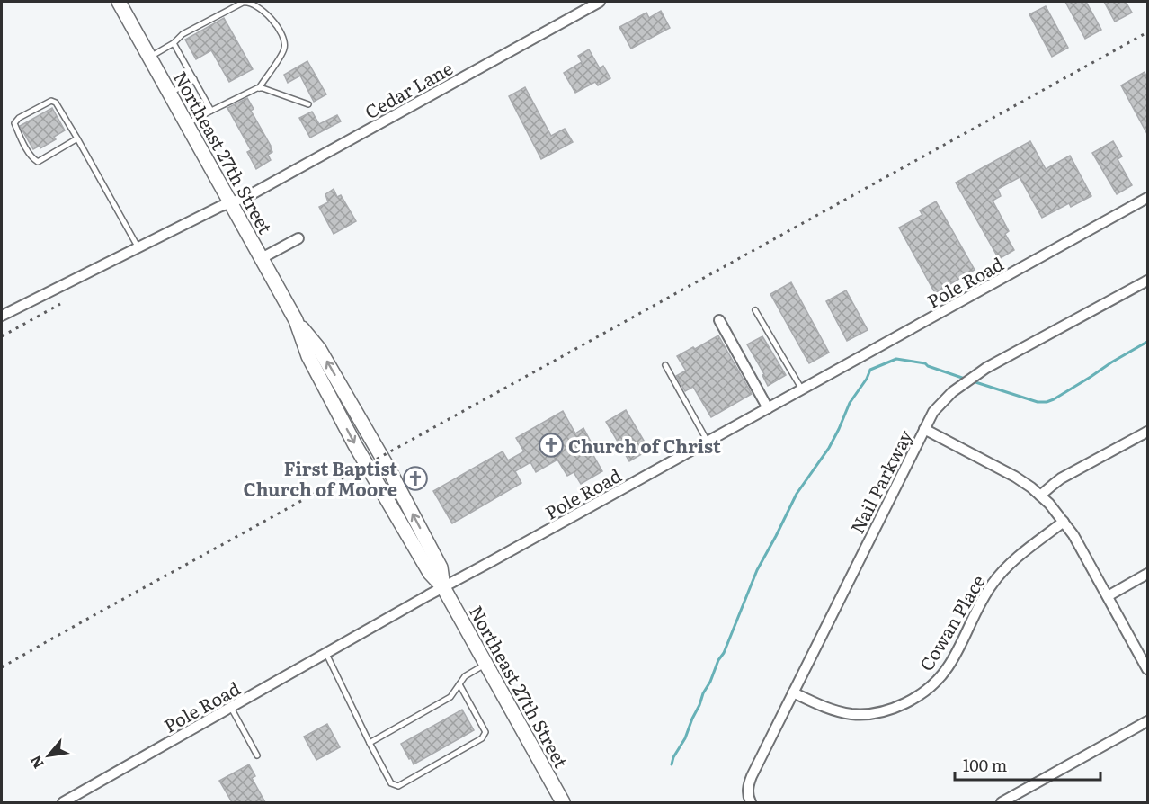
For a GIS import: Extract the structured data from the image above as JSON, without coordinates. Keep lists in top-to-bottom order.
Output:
{
  "streets": {
    "main road": ["Northeast 27th Street"],
    "street": [
      "Cedar Lane",
      "Pole Road",
      "Nail Parkway",
      "Cowan Place"
    ]
  },
  "crossings": [
    ["Cedar Lane", "Northeast 27th Street"],
    ["Northeast 27th Street", "Pole Road"],
    ["Nail Parkway", "Cowan Place"]
  ],
  "places": {
    "church": ["Church of Christ", "First Baptist Church of Moore"]
  },
  "scale_bar": "100 m",
  "north": "bottom left"
}
